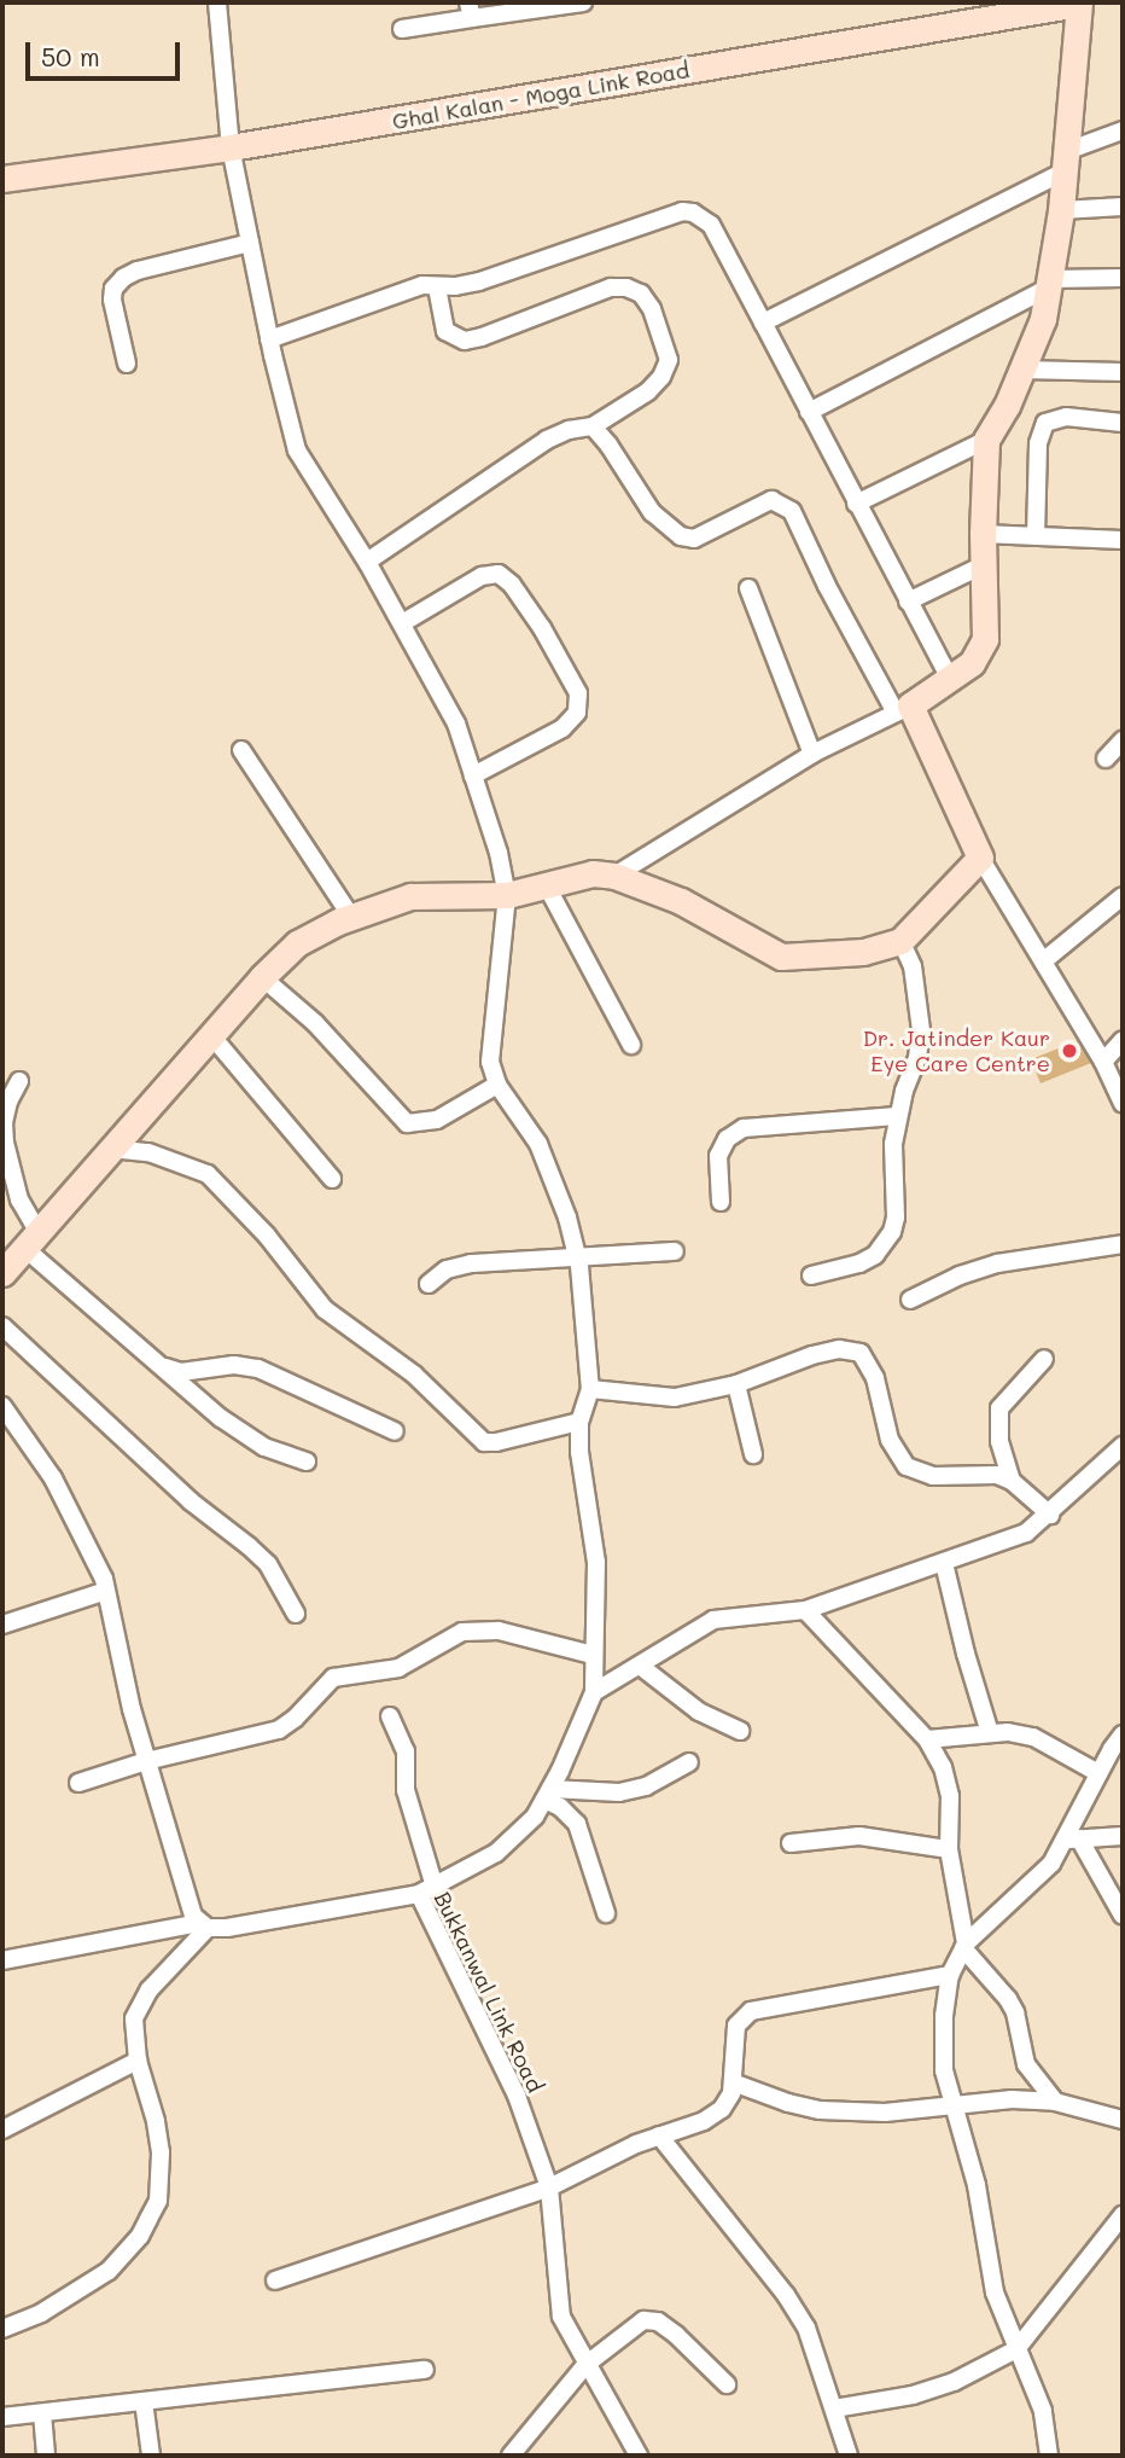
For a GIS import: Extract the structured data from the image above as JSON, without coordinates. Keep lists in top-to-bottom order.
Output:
{
  "streets": {
    "street": ["Ghal Kalan - Moga Link Road", "Bukkanwal Link Road"]
  },
  "places": ["Dr. Jatinder Kaur Eye Care Centre"],
  "scale_bar": "50 m"
}
